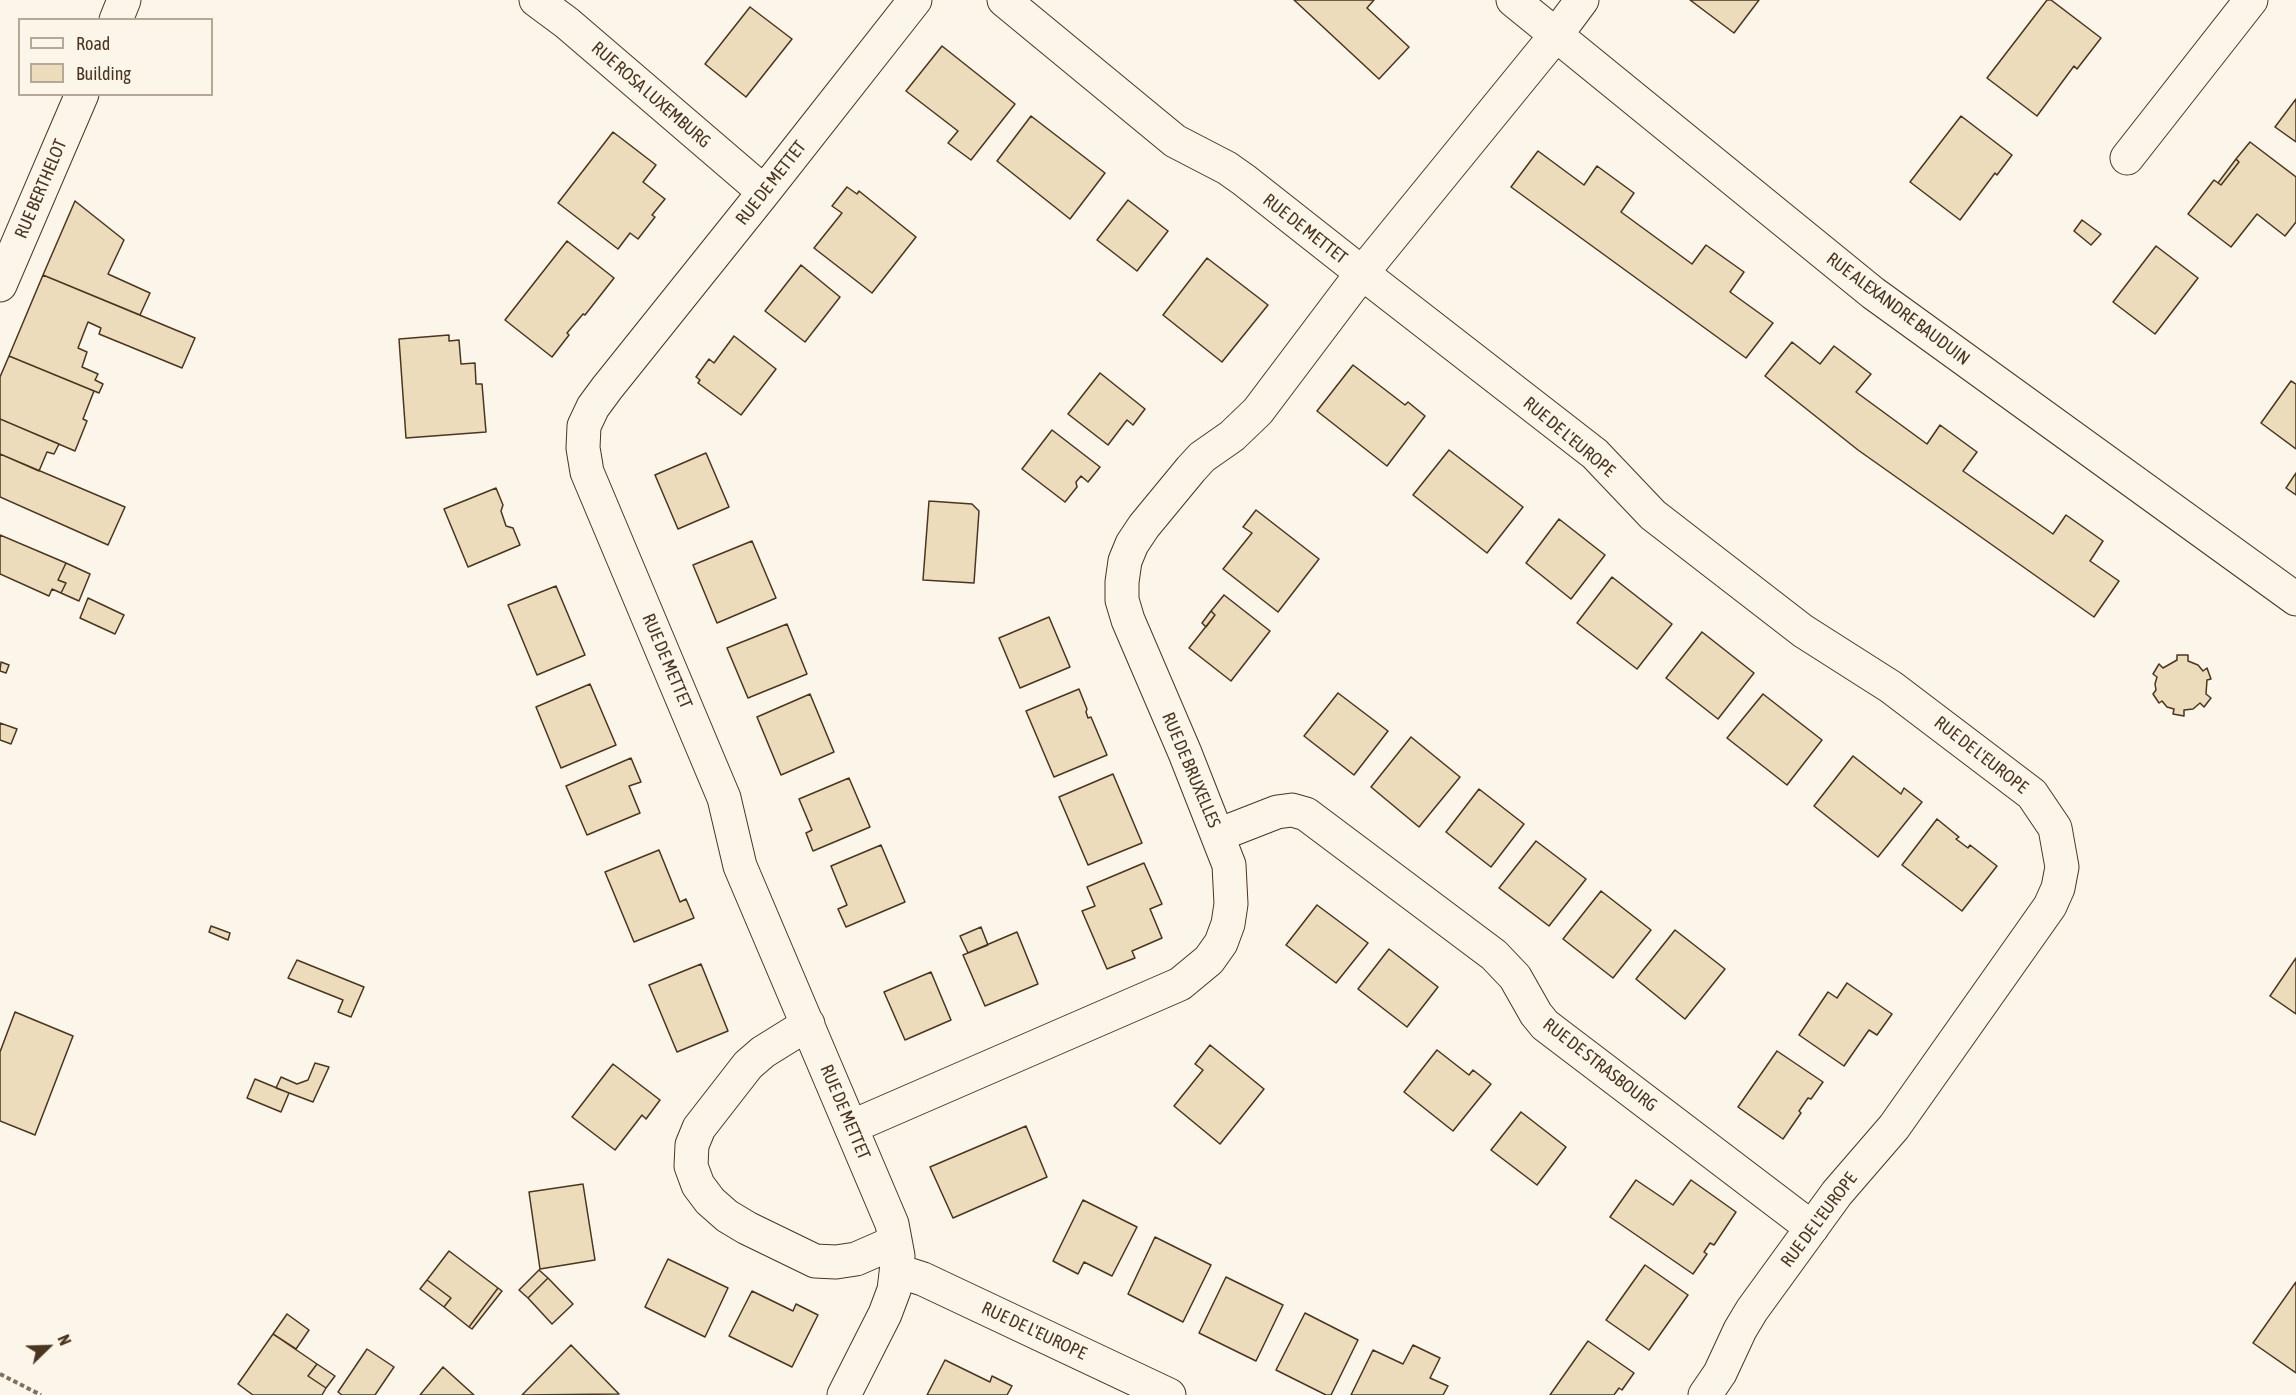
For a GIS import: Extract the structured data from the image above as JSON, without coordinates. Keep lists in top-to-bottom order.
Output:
{
  "streets": {
    "street": [
      "RUE ROSA LUXEMBURG",
      "RUE DE METTET",
      "RUE BERTHELOT",
      "RUE ALEXANDRE BAUDUIN",
      "RUE DE L'EUROPE",
      "RUE DE BRUXELLES",
      "RUE DE STRASBOURG"
    ]
  },
  "crossings": [
    ["RUE ROSA LUXEMBURG", "RUE DE METTET"],
    ["RUE DE METTET", "RUE ALEXANDRE BAUDUIN"],
    ["RUE DE METTET", "RUE DE L'EUROPE"],
    ["RUE DE METTET", "RUE DE BRUXELLES"],
    ["RUE DE L'EUROPE", "RUE DE BRUXELLES"],
    ["RUE DE L'EUROPE", "RUE DE STRASBOURG"],
    ["RUE DE BRUXELLES", "RUE DE STRASBOURG"]
  ],
  "legend": ["Road", "Building"],
  "north": "top right"
}
